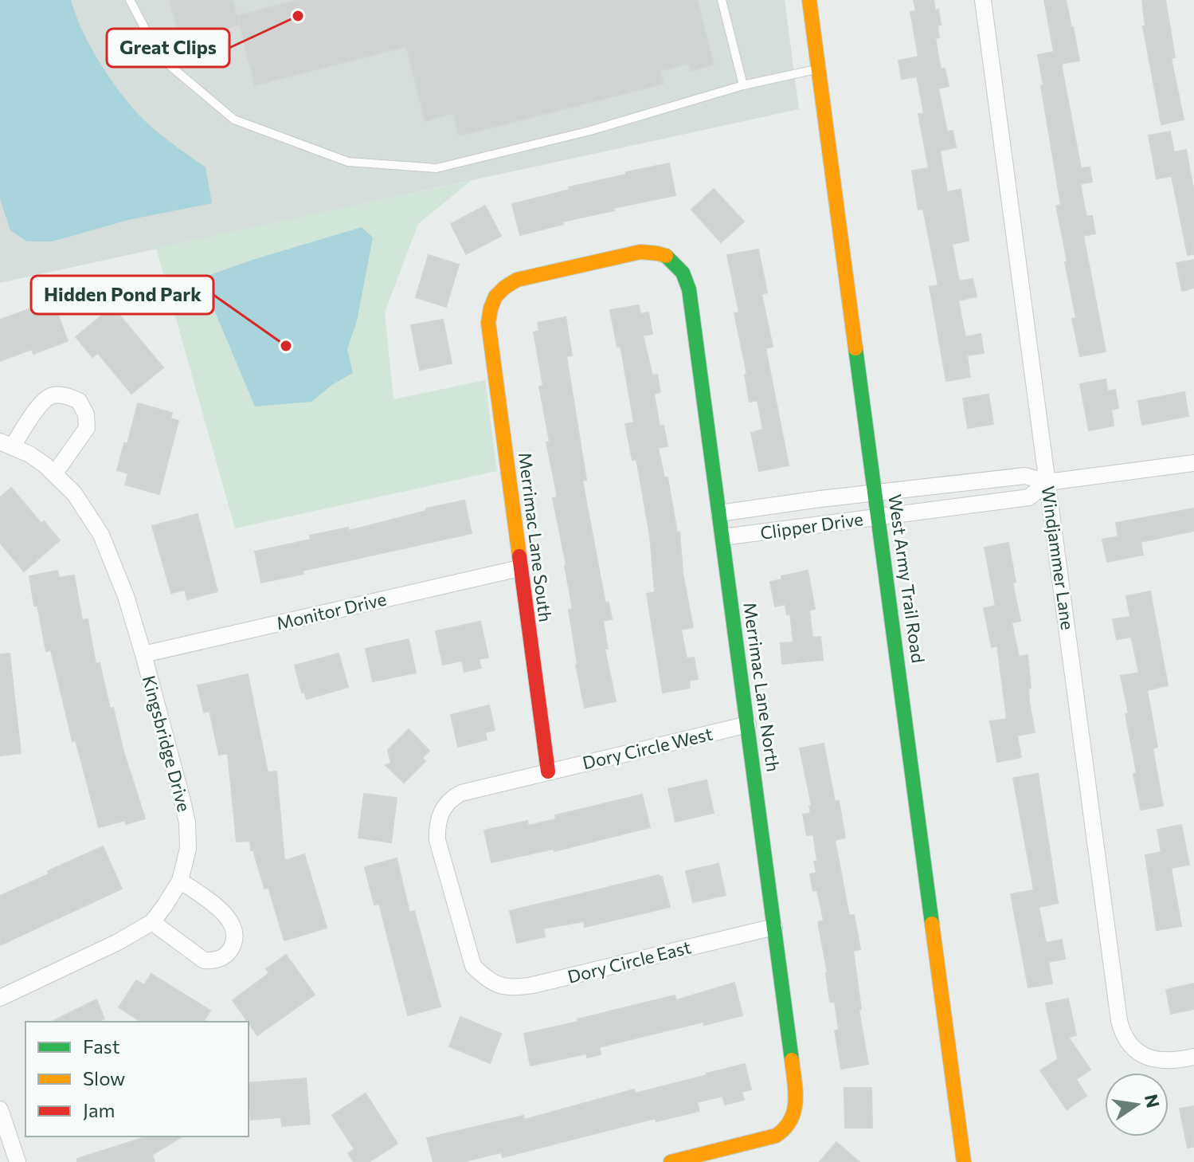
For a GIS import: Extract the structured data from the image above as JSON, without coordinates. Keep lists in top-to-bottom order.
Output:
{
  "streets": {
    "street": [
      "Clipper Drive",
      "Merrimac Lane South",
      "Windjammer Lane",
      "West Army Trail Road",
      "Monitor Drive",
      "Merrimac Lane North",
      "Kingsbridge Drive",
      "Dory Circle West",
      "Dory Circle East"
    ]
  },
  "crossings": [
    ["Clipper Drive", "Windjammer Lane"],
    ["Clipper Drive", "West Army Trail Road"],
    ["Clipper Drive", "Merrimac Lane North"],
    ["Merrimac Lane South", "Monitor Drive"],
    ["Merrimac Lane South", "Merrimac Lane North"],
    ["Merrimac Lane South", "Dory Circle West"],
    ["Monitor Drive", "Kingsbridge Drive"],
    ["Merrimac Lane North", "Dory Circle West"],
    ["Merrimac Lane North", "Dory Circle East"],
    ["Dory Circle West", "Dory Circle East"]
  ],
  "places": ["Great Clips", "Hidden Pond Park"],
  "legend": ["Fast", "Slow", "Jam"],
  "north": "right"
}
